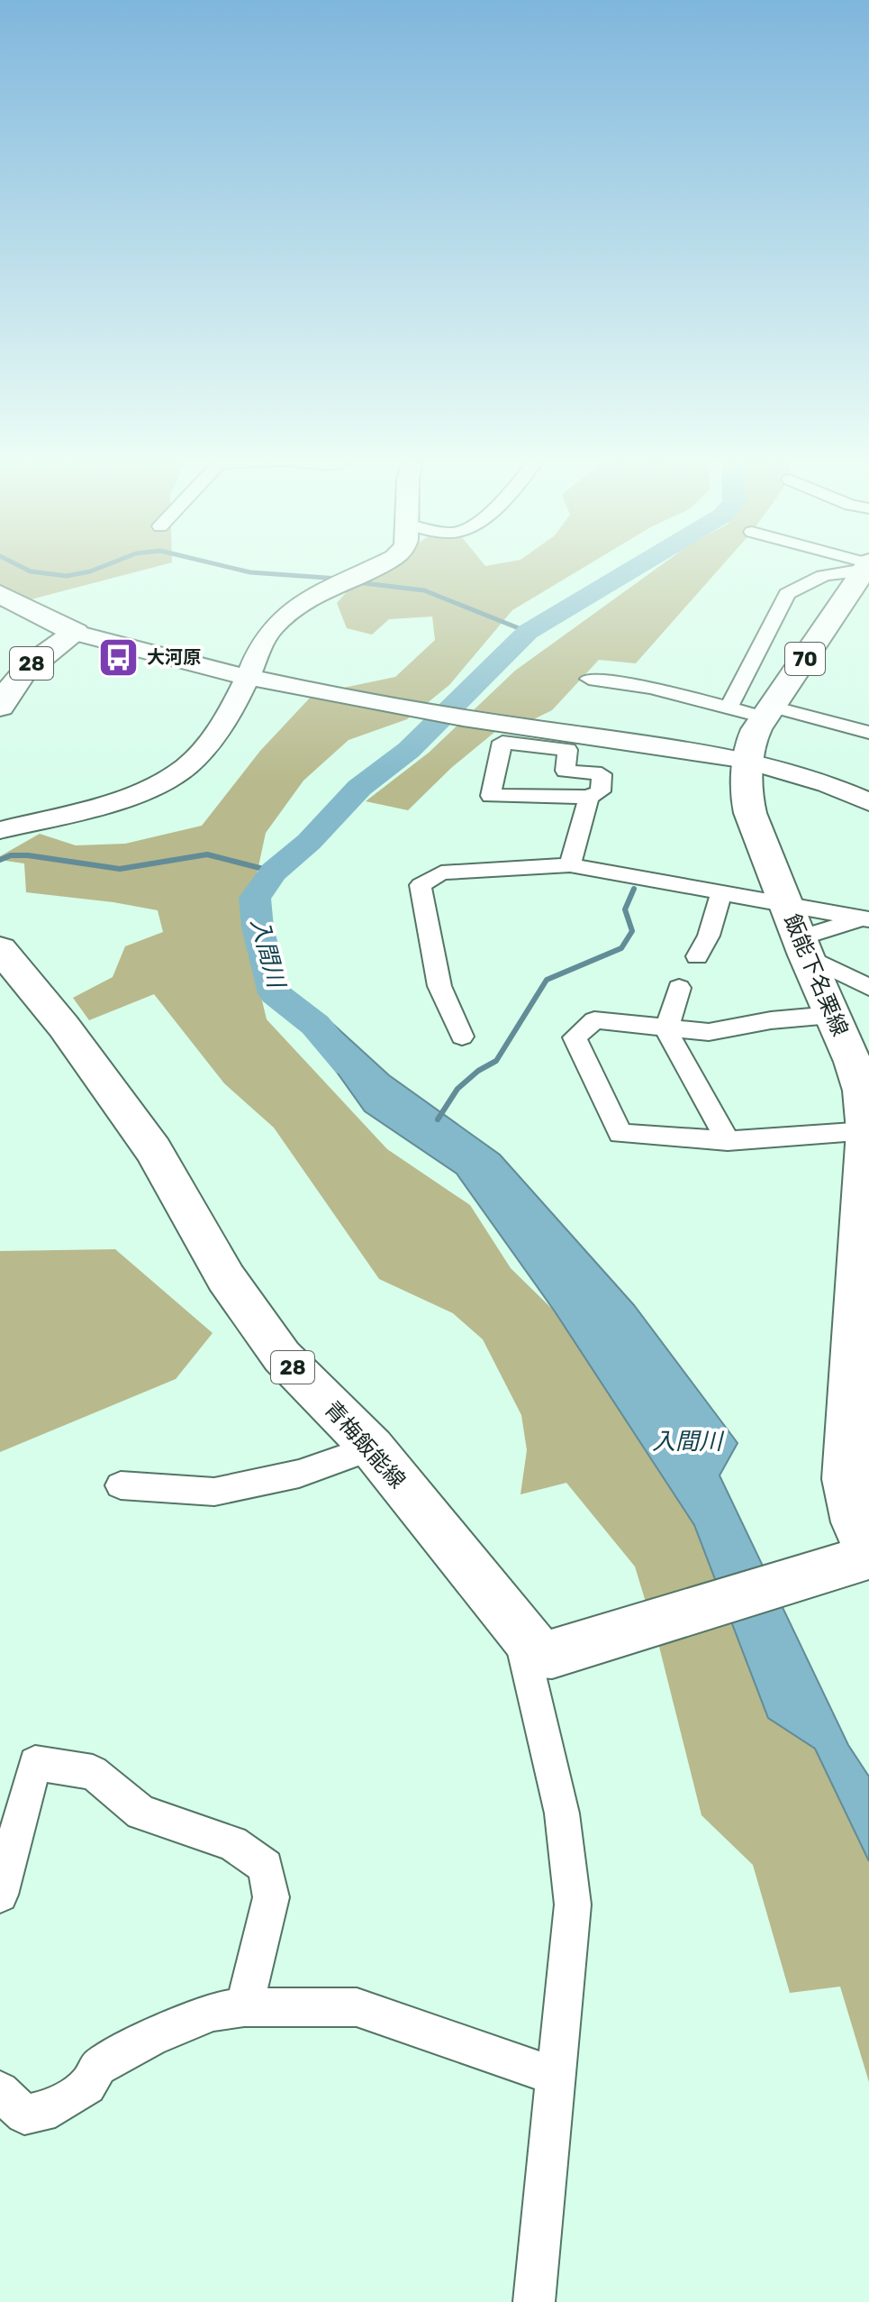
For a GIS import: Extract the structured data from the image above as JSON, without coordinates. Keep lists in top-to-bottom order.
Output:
{
  "streets": {
    "main road": [
      "70",
      "28",
      "飯能下名栗線",
      "青梅飯能線"
    ]
  },
  "crossings": [
    ["飯能下名栗線", "青梅飯能線"]
  ],
  "water": ["入間川"],
  "places": {
    "bus stop": ["大河原"]
  }
}
